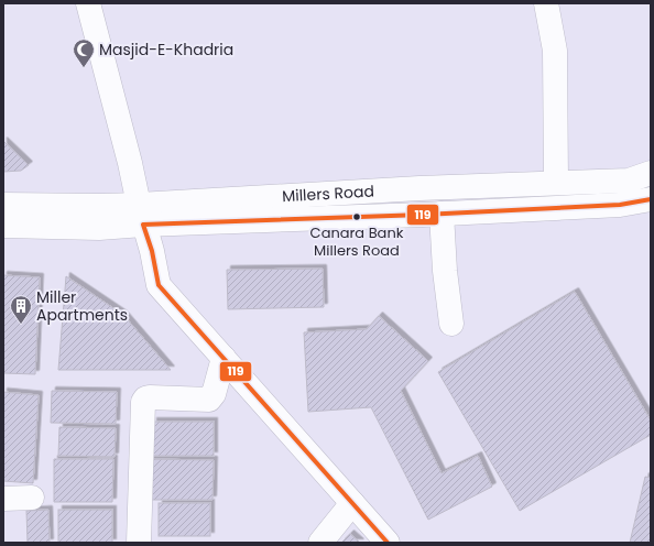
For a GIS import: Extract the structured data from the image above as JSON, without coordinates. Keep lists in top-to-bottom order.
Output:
{
  "streets": {
    "street": ["Millers Road"]
  },
  "places": {
    "mosque": ["Masjid-E-Khadria"],
    "other": ["Canara Bank Millers Road"],
    "building": ["Miller Apartments"]
  },
  "lines": ["transit line 119"]
}
